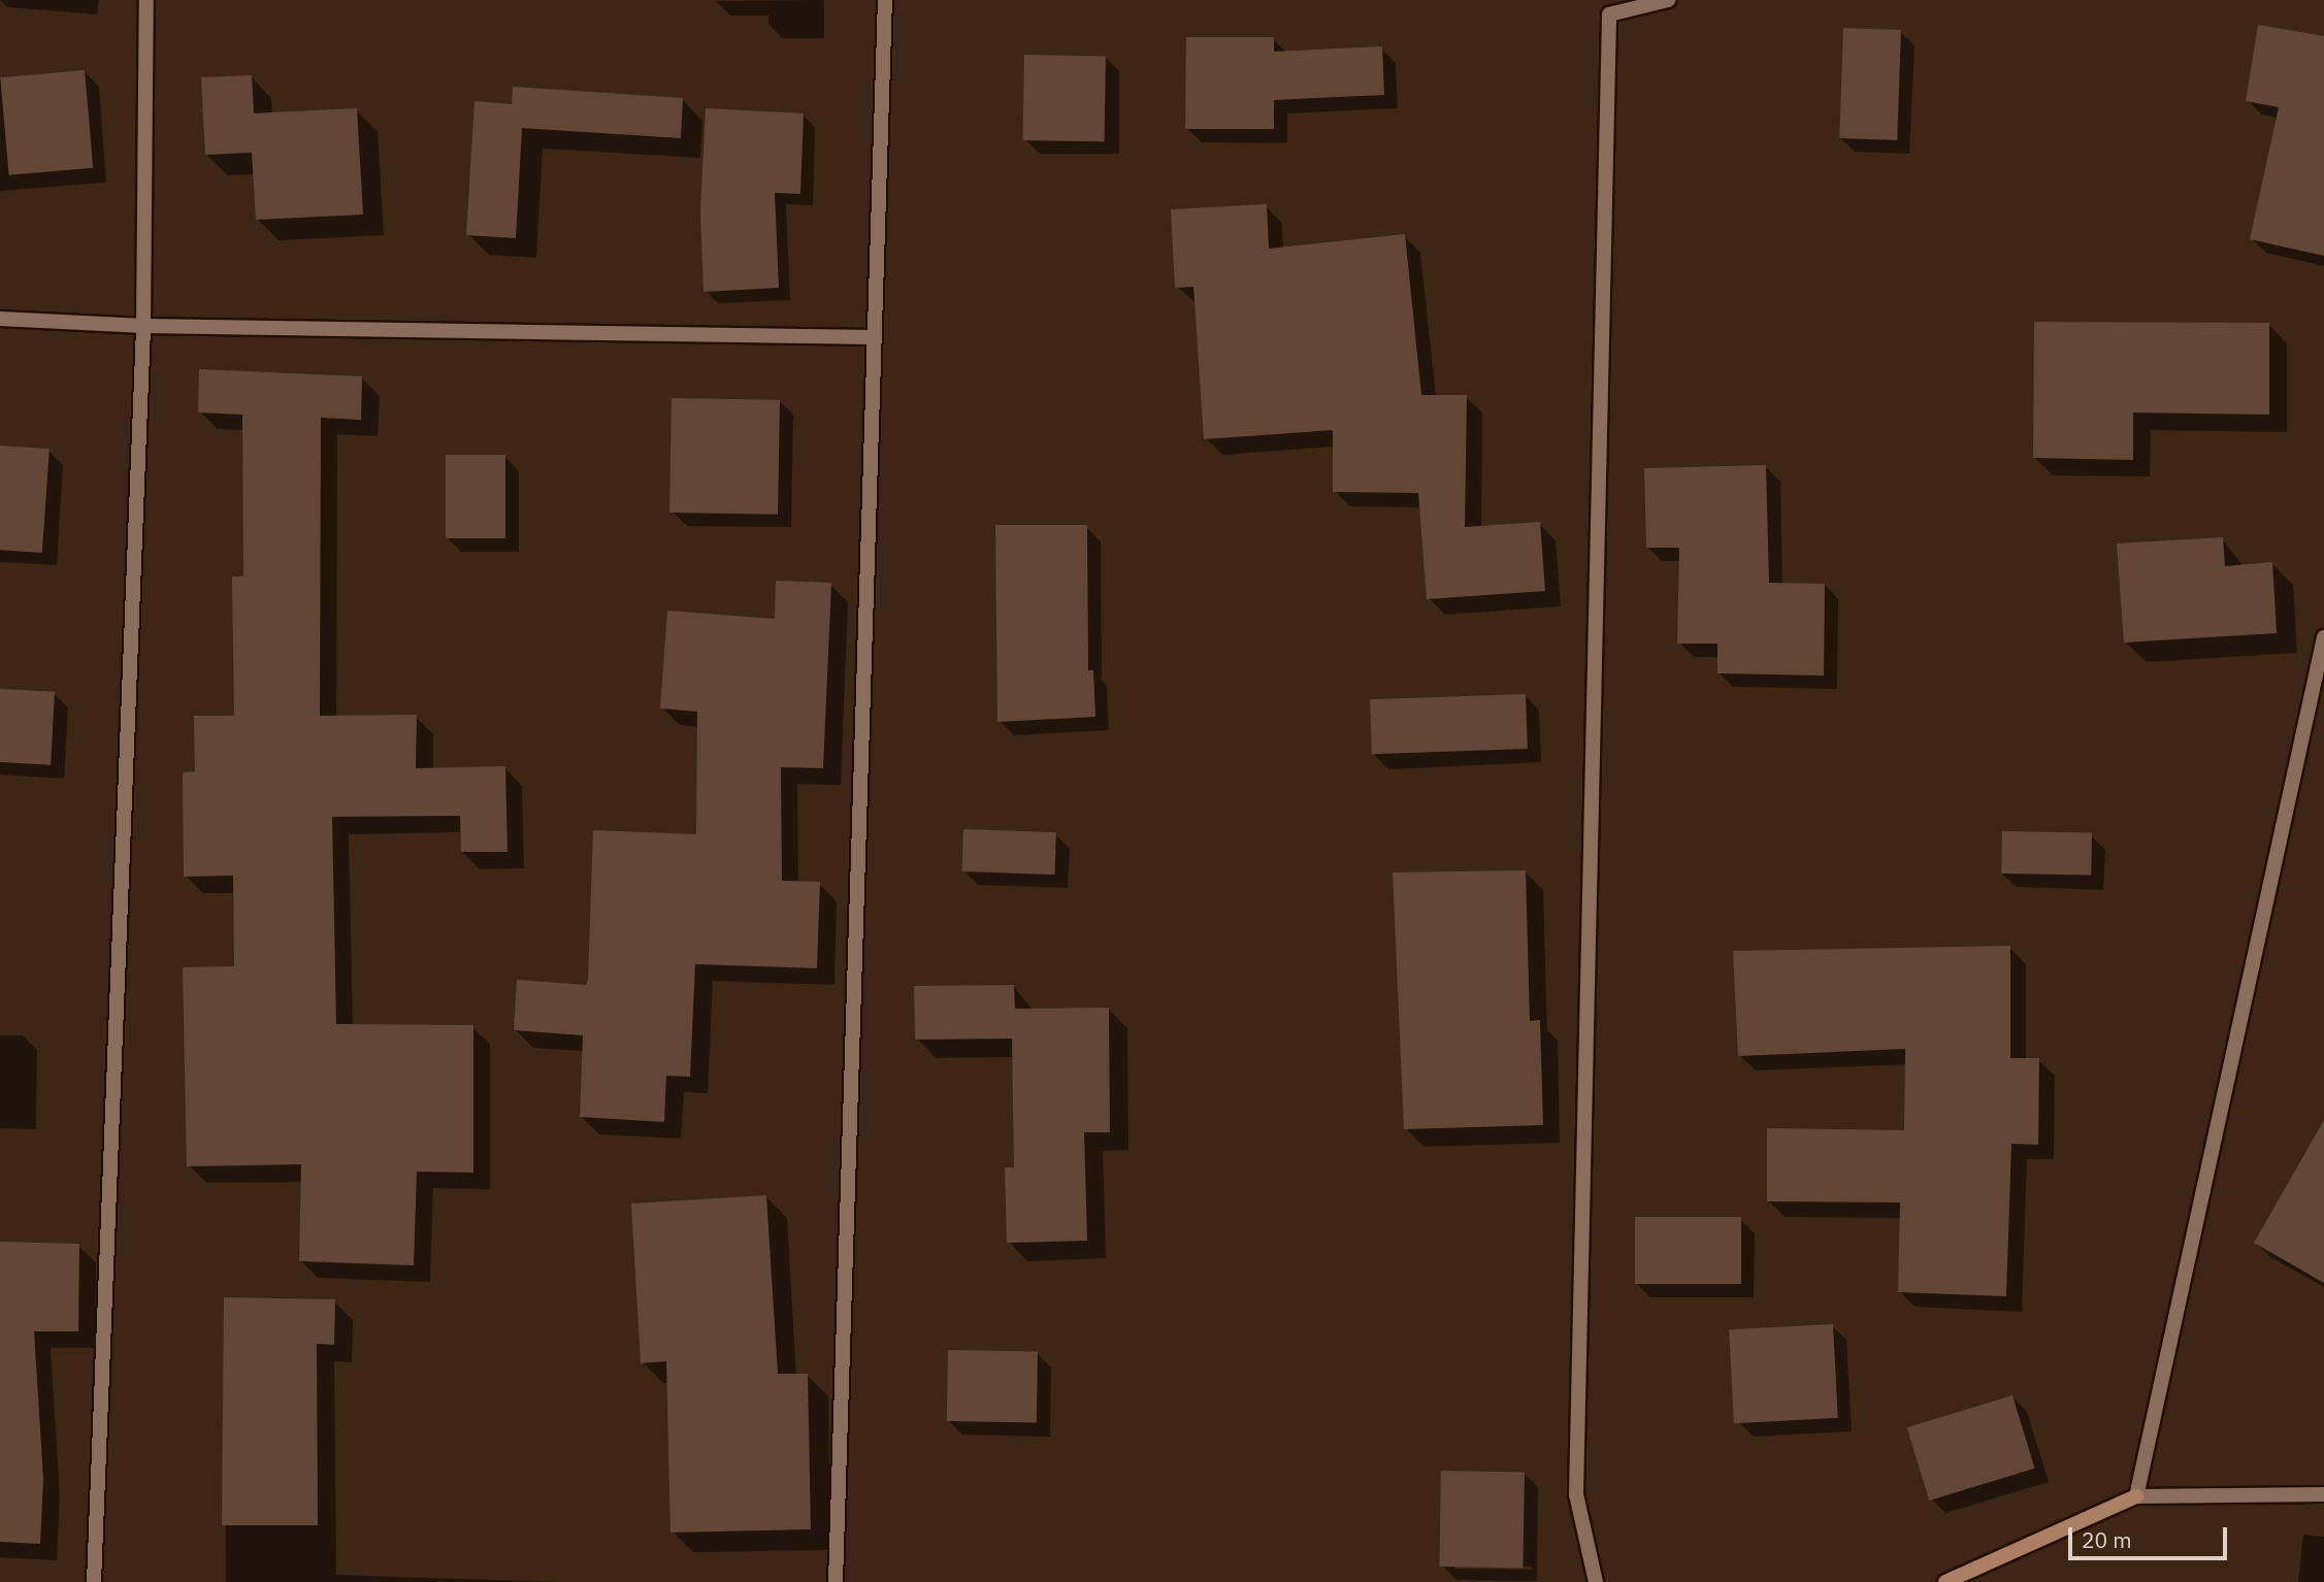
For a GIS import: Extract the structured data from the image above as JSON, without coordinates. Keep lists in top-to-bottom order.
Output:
{
  "scale_bar": "20 m"
}
